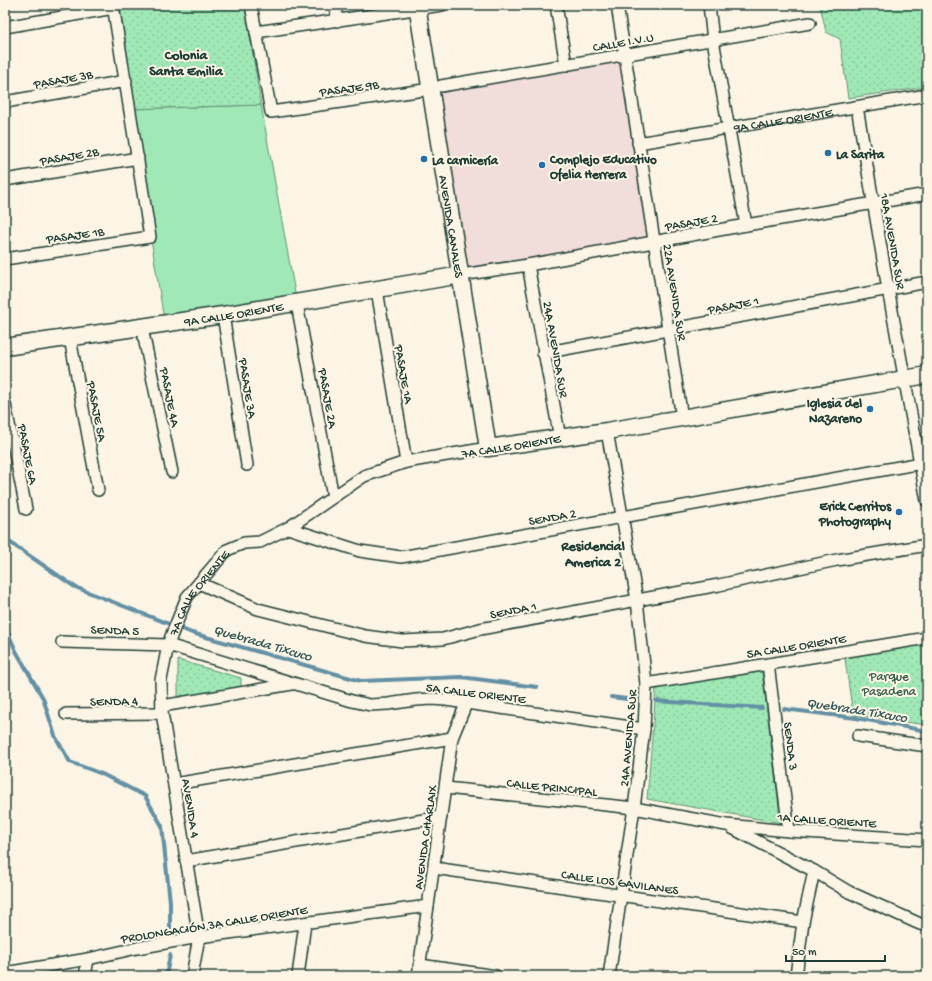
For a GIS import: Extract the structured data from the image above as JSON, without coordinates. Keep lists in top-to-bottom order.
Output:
{
  "streets": {
    "street": [
      "CALLE I.V.U",
      "PASAJE 3B",
      "PASAJE 9B",
      "9A CALLE ORIENTE",
      "PASAJE 2B",
      "PASAJE 2",
      "AVENIDA CANALES",
      "PASAJE 1B",
      "18A AVENIDA SUR",
      "22A AVENIDA SUR",
      "PASAJE 1",
      "24A AVENIDA SUR",
      "PASAJE 1A",
      "PASAJE 3A",
      "PASAJE 4A",
      "PASAJE 2A",
      "PASAJE 5A",
      "7A CALLE ORIENTE",
      "PASAJE 6A",
      "SENDA 2",
      "SENDA 1",
      "SENDA 5",
      "5A CALLE ORIENTE",
      "SENDA 4",
      "SENDA 3",
      "CALLE PRINCIPAL",
      "AVENIDA 4",
      "1A CALLE ORIENTE",
      "AVENIDA CHARLAIX",
      "CALLE LOS GAVILANES",
      "PROLONGACIÓN 3A CALLE ORIENTE"
    ]
  },
  "crossings": [
    ["CALLE I.V.U", "PASAJE 9B"],
    ["CALLE I.V.U", "AVENIDA CANALES"],
    ["CALLE I.V.U", "22A AVENIDA SUR"],
    ["PASAJE 9B", "AVENIDA CANALES"],
    ["9A CALLE ORIENTE", "PASAJE 2"],
    ["9A CALLE ORIENTE", "AVENIDA CANALES"],
    ["9A CALLE ORIENTE", "18A AVENIDA SUR"],
    ["9A CALLE ORIENTE", "22A AVENIDA SUR"],
    ["9A CALLE ORIENTE", "PASAJE 1A"],
    ["9A CALLE ORIENTE", "PASAJE 3A"],
    ["9A CALLE ORIENTE", "PASAJE 4A"],
    ["9A CALLE ORIENTE", "PASAJE 2A"],
    ["9A CALLE ORIENTE", "PASAJE 5A"],
    ["PASAJE 2B", "PASAJE 1B"],
    ["PASAJE 2", "AVENIDA CANALES"],
    ["PASAJE 2", "18A AVENIDA SUR"],
    ["PASAJE 2", "22A AVENIDA SUR"],
    ["PASAJE 2", "24A AVENIDA SUR"],
    ["AVENIDA CANALES", "7A CALLE ORIENTE"],
    ["18A AVENIDA SUR", "PASAJE 1"],
    ["18A AVENIDA SUR", "7A CALLE ORIENTE"],
    ["18A AVENIDA SUR", "SENDA 2"],
    ["22A AVENIDA SUR", "PASAJE 1"],
    ["22A AVENIDA SUR", "7A CALLE ORIENTE"],
    ["PASAJE 1", "24A AVENIDA SUR"],
    ["24A AVENIDA SUR", "7A CALLE ORIENTE"],
    ["24A AVENIDA SUR", "SENDA 2"],
    ["24A AVENIDA SUR", "SENDA 1"],
    ["24A AVENIDA SUR", "5A CALLE ORIENTE"],
    ["24A AVENIDA SUR", "CALLE PRINCIPAL"],
    ["24A AVENIDA SUR", "CALLE LOS GAVILANES"],
    ["PASAJE 1A", "7A CALLE ORIENTE"],
    ["PASAJE 2A", "7A CALLE ORIENTE"],
    ["7A CALLE ORIENTE", "SENDA 2"],
    ["7A CALLE ORIENTE", "SENDA 1"],
    ["7A CALLE ORIENTE", "SENDA 5"],
    ["7A CALLE ORIENTE", "5A CALLE ORIENTE"],
    ["7A CALLE ORIENTE", "AVENIDA 4"],
    ["SENDA 5", "5A CALLE ORIENTE"],
    ["SENDA 5", "AVENIDA 4"],
    ["5A CALLE ORIENTE", "SENDA 4"],
    ["5A CALLE ORIENTE", "SENDA 3"],
    ["5A CALLE ORIENTE", "AVENIDA 4"],
    ["5A CALLE ORIENTE", "AVENIDA CHARLAIX"],
    ["SENDA 4", "AVENIDA 4"],
    ["SENDA 3", "1A CALLE ORIENTE"],
    ["CALLE PRINCIPAL", "1A CALLE ORIENTE"],
    ["CALLE PRINCIPAL", "AVENIDA CHARLAIX"],
    ["AVENIDA 4", "PROLONGACIÓN 3A CALLE ORIENTE"],
    ["AVENIDA CHARLAIX", "CALLE LOS GAVILANES"],
    ["AVENIDA CHARLAIX", "PROLONGACIÓN 3A CALLE ORIENTE"]
  ],
  "districts": ["Colonia Santa Emilia", "Residencial America 2"],
  "water": ["Quebrada Tixcuco"],
  "parks": ["Parque Pasadena"],
  "places": [
    "La Sarita",
    "La carnicería",
    "Complejo Educativo Ofelia Herrera",
    "Iglesia del Nazareno",
    "Erick Cerritos Photography"
  ],
  "scale_bar": "50 m"
}
